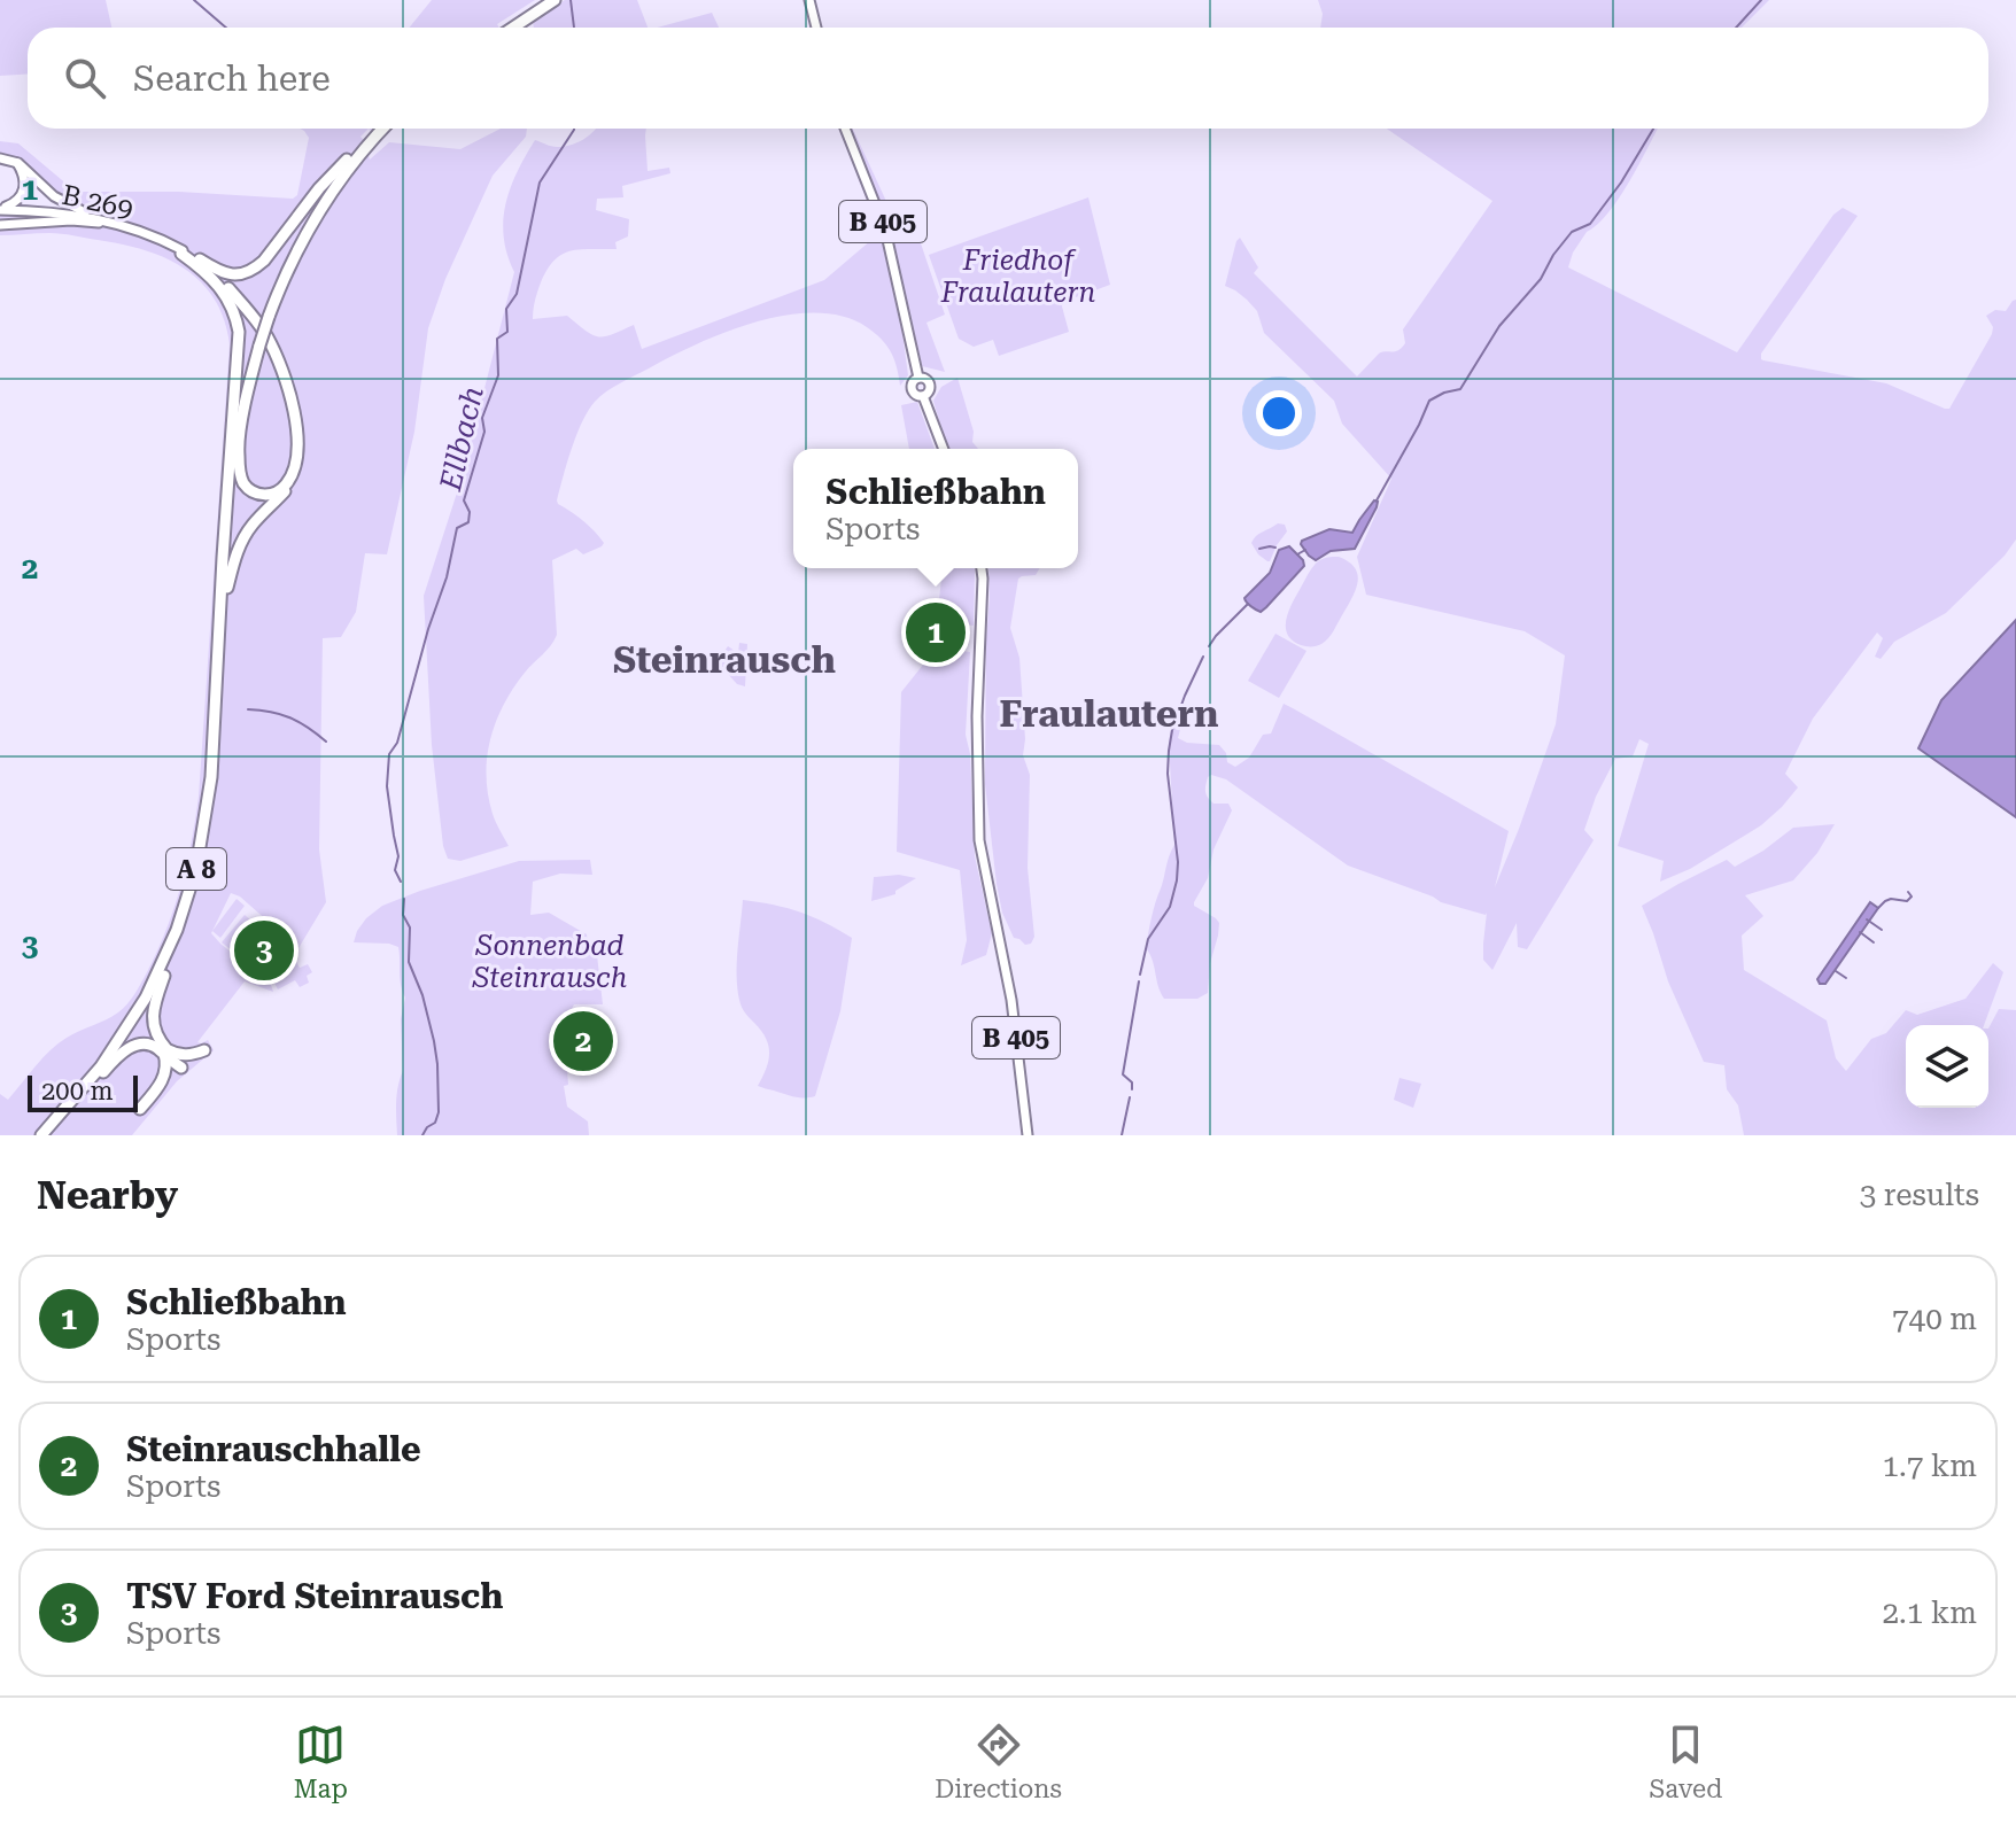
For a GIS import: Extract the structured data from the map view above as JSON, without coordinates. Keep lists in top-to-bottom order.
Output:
{
  "streets": {
    "highway": ["A 8"],
    "main road": ["B 269", "B 405"]
  },
  "districts": ["Steinrausch", "Fraulautern"],
  "water": ["Ellbach"],
  "parks": ["Friedhof Fraulautern", "Sonnenbad Steinrausch"],
  "scale_bar": "200 m",
  "page": {
    "search": "Search here",
    "popup": ["Schließbahn", "Sports"],
    "pins": ["1", "3", "2"],
    "scale": "200 m",
    "heading": ["Nearby", "3 results"],
    "list": [
      {
        "mark": "1",
        "name": "Schließbahn",
        "note": "Sports",
        "value": "740 m"
      },
      {
        "mark": "2",
        "name": "Steinrauschhalle",
        "note": "Sports",
        "value": "1.7 km"
      },
      {
        "mark": "3",
        "name": "TSV Ford Steinrausch",
        "note": "Sports",
        "value": "2.1 km"
      }
    ],
    "nav": ["Map", "Directions", "Saved"]
  },
  "grid": {
    "rows": ["1", "2", "3"]
  }
}
